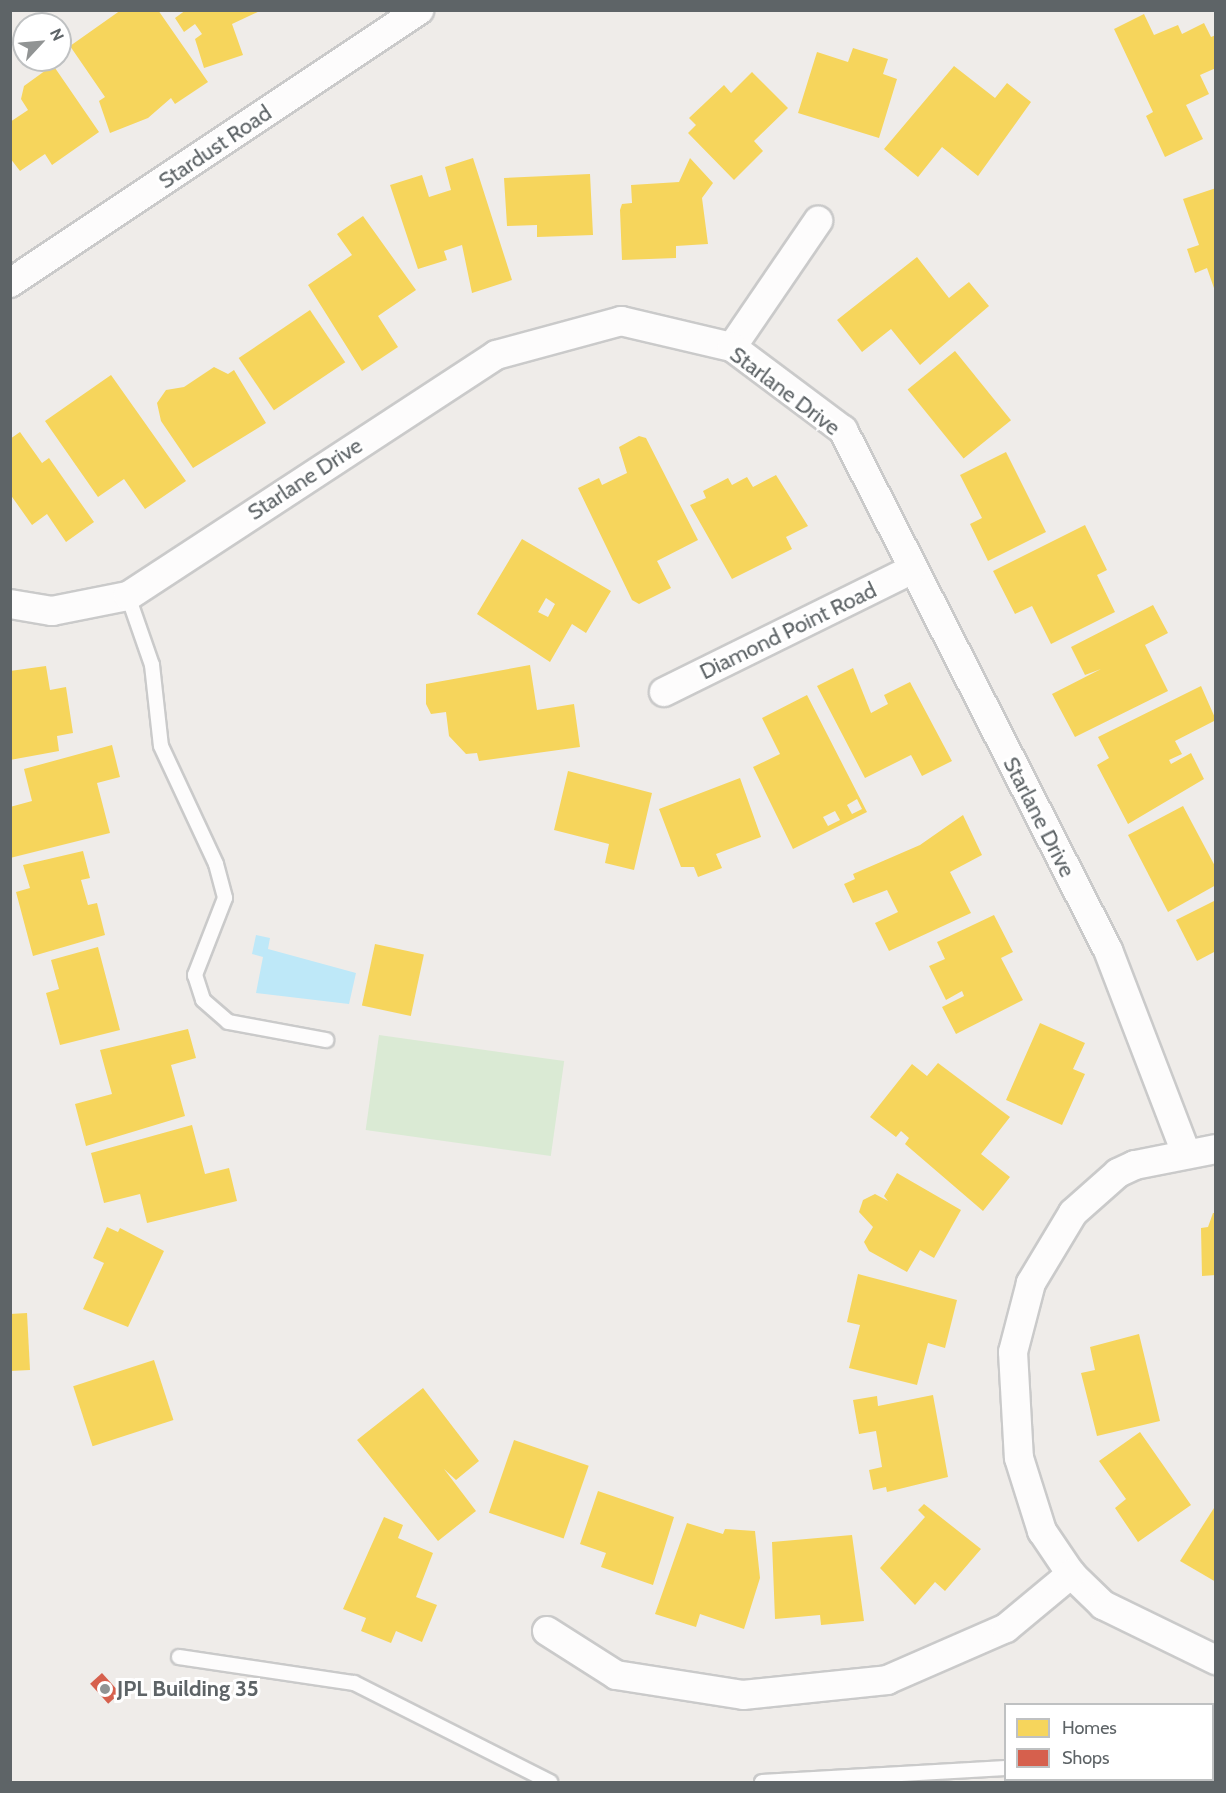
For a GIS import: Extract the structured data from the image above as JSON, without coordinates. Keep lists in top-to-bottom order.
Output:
{
  "streets": {
    "street": ["Stardust Road", "Starlane Drive", "Diamond Point Road"]
  },
  "crossings": [
    ["Starlane Drive", "Diamond Point Road"]
  ],
  "places": ["JPL Building 35"],
  "legend": ["Homes", "Shops"],
  "north": "top right"
}
